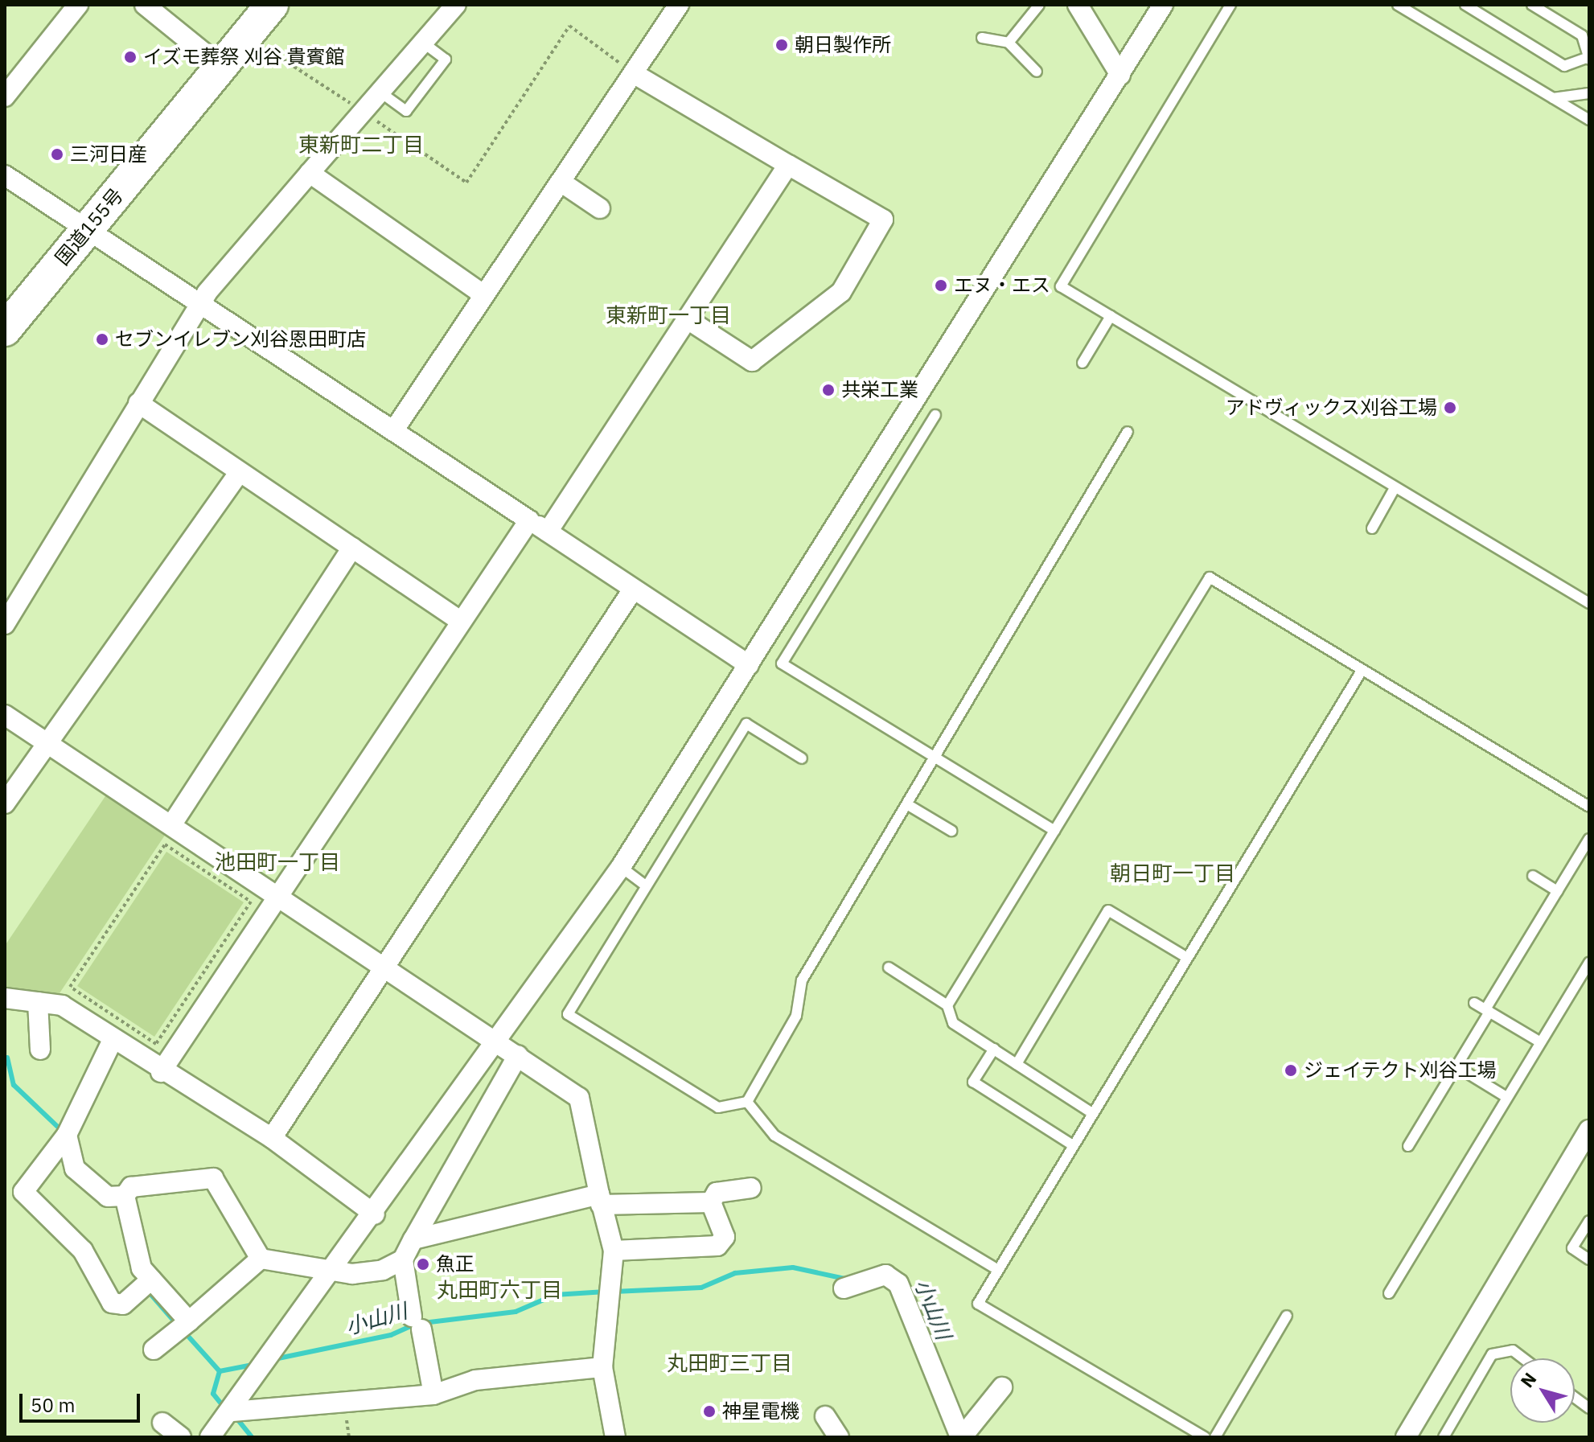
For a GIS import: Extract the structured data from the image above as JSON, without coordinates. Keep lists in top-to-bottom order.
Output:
{
  "streets": {
    "highway": ["国道155号"]
  },
  "districts": [
    "東新町二丁目",
    "東新町一丁目",
    "池田町一丁目",
    "朝日町一丁目",
    "丸田町六丁目",
    "丸田町三丁目"
  ],
  "water": ["小山川"],
  "places": [
    "朝日製作所",
    "イズモ葬祭 刈谷 貴賓館",
    "三河日産",
    "エヌ・エス",
    "セブンイレブン刈谷恩田町店",
    "共栄工業",
    "アドヴィックス刈谷工場",
    "ジェイテクト刈谷工場",
    "魚正",
    "神星電機"
  ],
  "scale_bar": "50 m",
  "north": "top left"
}
